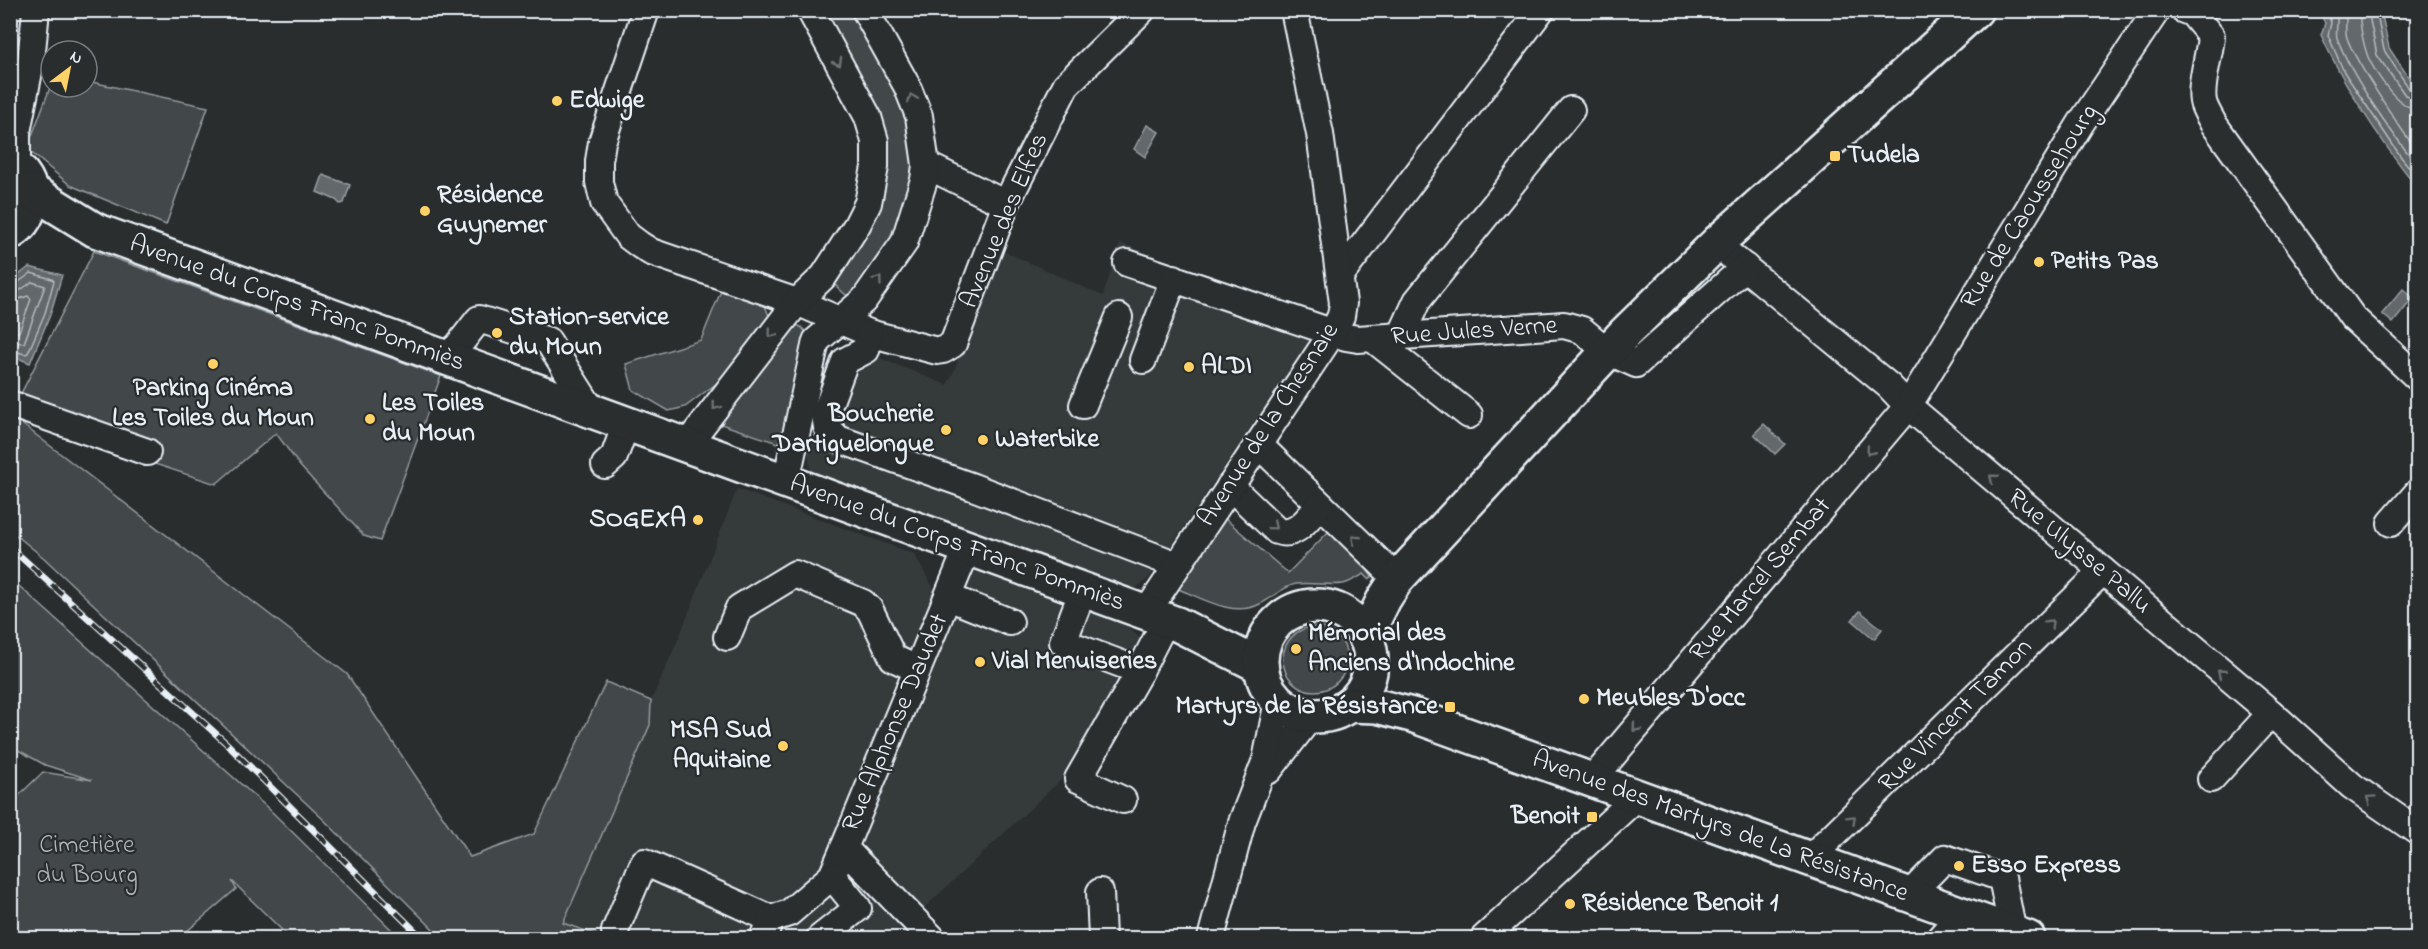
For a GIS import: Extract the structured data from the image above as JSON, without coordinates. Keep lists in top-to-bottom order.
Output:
{
  "streets": {
    "main road": ["Avenue du Corps Franc Pommiès", "Avenue des Martyrs de La Résistance"],
    "street": [
      "Rue de Caoussehourg",
      "Avenue des Elfes",
      "Rue Jules Verne",
      "Avenue de la Chesnaie",
      "Rue Ulysse Pallu",
      "Rue Marcel Sembat",
      "Rue Vincent Tamon",
      "Rue Alphonse Daudet"
    ]
  },
  "crossings": [
    ["Rue de Caoussehourg", "Rue Ulysse Pallu"],
    ["Rue de Caoussehourg", "Rue Marcel Sembat"],
    ["Avenue du Corps Franc Pommiès", "Avenue de la Chesnaie"],
    ["Avenue du Corps Franc Pommiès", "Rue Alphonse Daudet"],
    ["Avenue du Corps Franc Pommiès", "Avenue des Martyrs de La Résistance"],
    ["Rue Jules Verne", "Avenue de la Chesnaie"],
    ["Rue Jules Verne", "Rue Ulysse Pallu"],
    ["Rue Ulysse Pallu", "Rue Marcel Sembat"],
    ["Rue Ulysse Pallu", "Rue Vincent Tamon"],
    ["Rue Marcel Sembat", "Avenue des Martyrs de La Résistance"],
    ["Rue Vincent Tamon", "Avenue des Martyrs de La Résistance"]
  ],
  "one_way": ["Rue Ulysse Pallu", "Rue Marcel Sembat", "Rue Vincent Tamon"],
  "parks": ["Cimetière du Bourg"],
  "places": {
    "other": [
      "Edwige",
      "Résidence Guynemer",
      "Petits Pas",
      "Station-service du Moun",
      "Parking Cinéma Les Toiles du Moun",
      "ALDI",
      "Les Toiles du Moun",
      "Boucherie Dartiguelongue",
      "Waterbike",
      "SOGEXA",
      "Mémorial des Anciens d'Indochine",
      "Vial Menuiseries",
      "Meubles D'occ",
      "MSA Sud Aquitaine",
      "Esso Express",
      "Résidence Benoit 1"
    ],
    "transit": ["Tudela", "Martyrs de la Résistance", "Benoit"]
  },
  "north": "top right"
}
